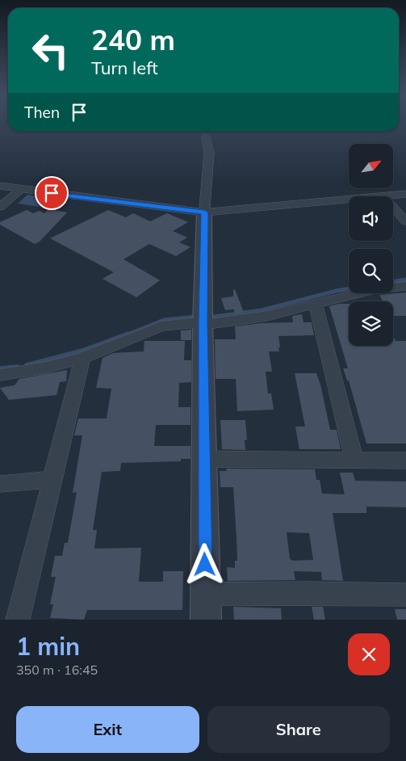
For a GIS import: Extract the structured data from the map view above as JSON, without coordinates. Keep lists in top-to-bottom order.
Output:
{
  "north": "top right",
  "page": {
    "turn": ["240 m", "Turn left"],
    "then": "Then",
    "heading": ["1 min", "350 m · 16:45"],
    "buttons": ["Exit", "Share"]
  }
}
